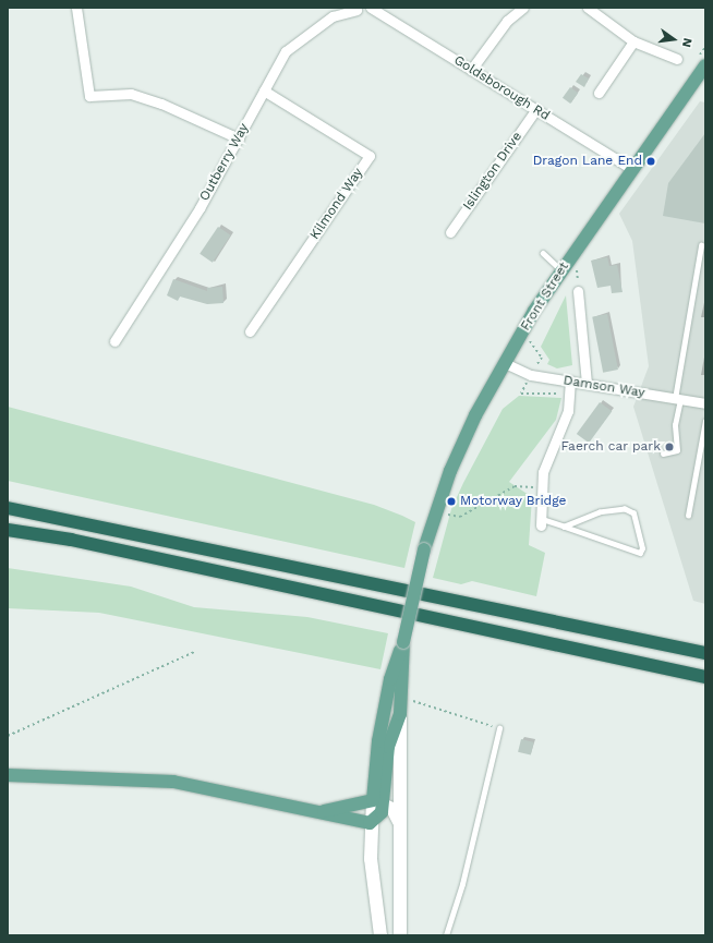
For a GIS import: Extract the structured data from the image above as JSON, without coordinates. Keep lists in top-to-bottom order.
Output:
{
  "streets": {
    "main road": ["Front Street"],
    "street": [
      "Goldsborough Rd",
      "Outberry Way",
      "Islington Drive",
      "Kilmond Way",
      "Damson Way"
    ]
  },
  "crossings": [
    ["Goldsborough Rd", "Outberry Way"],
    ["Goldsborough Rd", "Islington Drive"],
    ["Goldsborough Rd", "Front Street"],
    ["Outberry Way", "Kilmond Way"],
    ["Front Street", "Damson Way"]
  ],
  "places": ["Dragon Lane End", "Faerch car park", "Motorway Bridge"],
  "north": "right"
}
